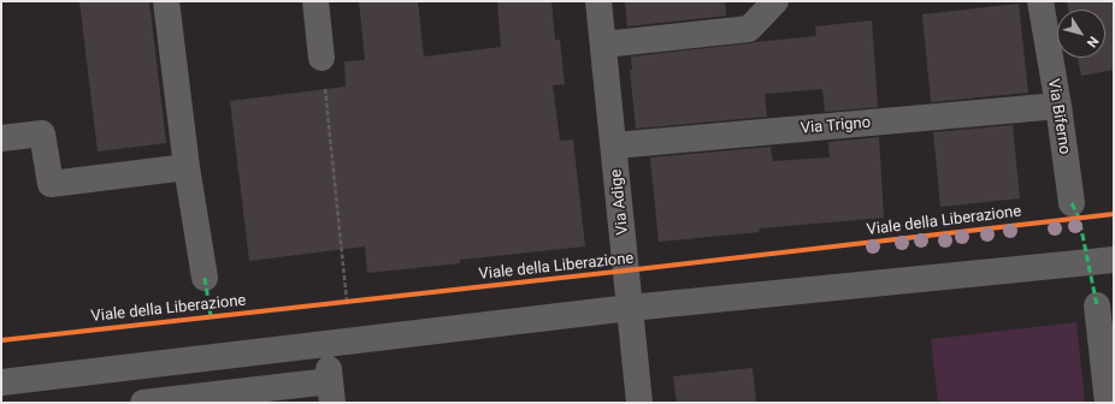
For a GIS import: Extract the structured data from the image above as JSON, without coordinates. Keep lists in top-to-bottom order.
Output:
{
  "streets": {
    "street": ["Via Biferno", "Via Trigno", "Via Adige"],
    "cycle path": ["Viale della Liberazione"]
  },
  "crossings": [
    ["Via Biferno", "Via Trigno"],
    ["Via Trigno", "Via Adige"]
  ],
  "north": "bottom right"
}
